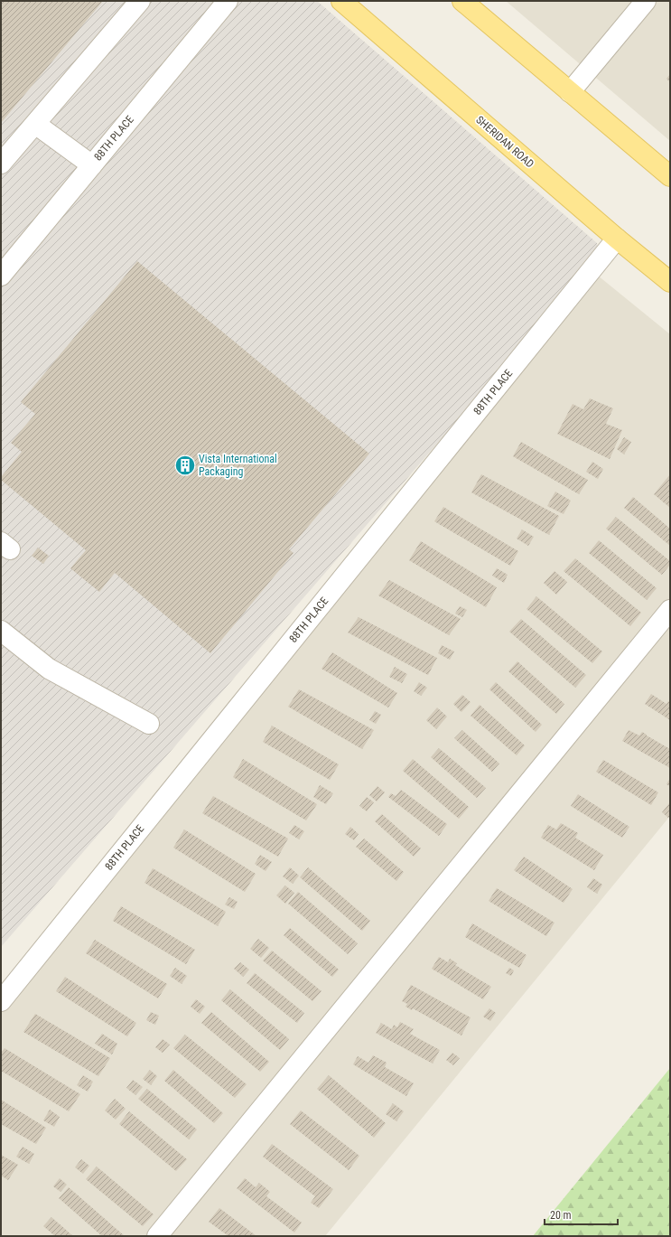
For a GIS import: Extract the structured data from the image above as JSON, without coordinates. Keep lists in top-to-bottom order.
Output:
{
  "streets": {
    "main road": ["SHERIDAN ROAD"],
    "street": ["88TH PLACE"]
  },
  "crossings": [
    ["88TH PLACE", "SHERIDAN ROAD"]
  ],
  "places": {
    "building": ["Vista International Packaging"]
  },
  "scale_bar": "20 m"
}
